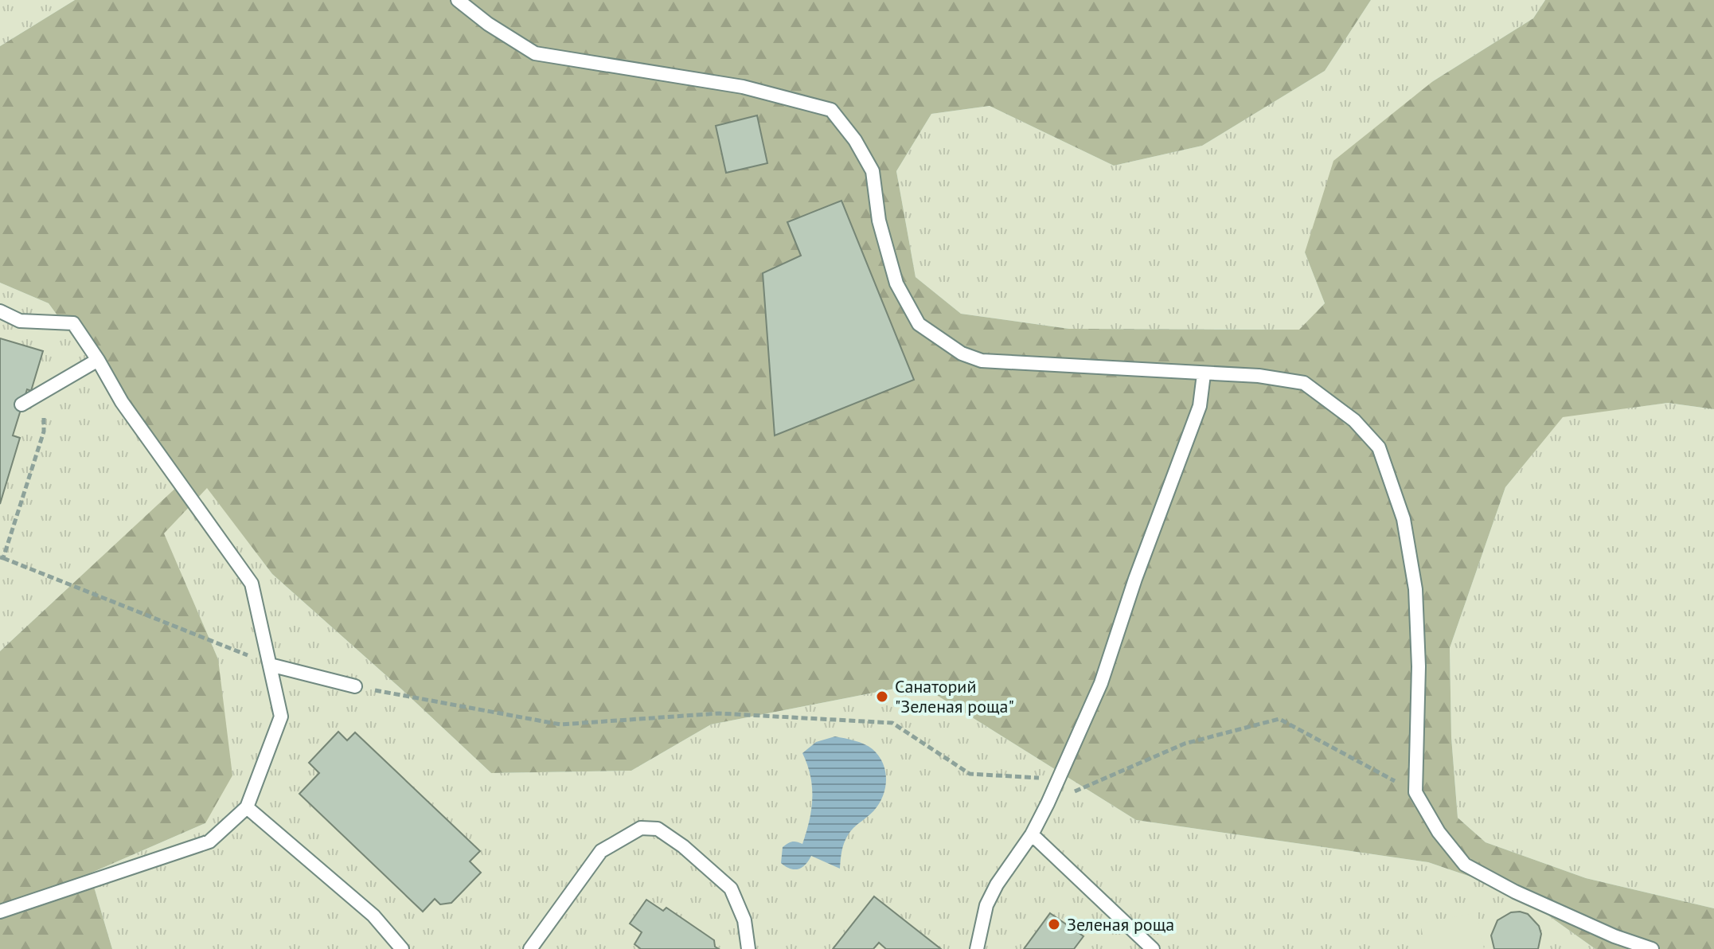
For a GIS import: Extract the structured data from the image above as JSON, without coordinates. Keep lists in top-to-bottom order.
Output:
{
  "places": ["Санаторий \"Зеленая роща\"", "Зеленая роща"]
}
